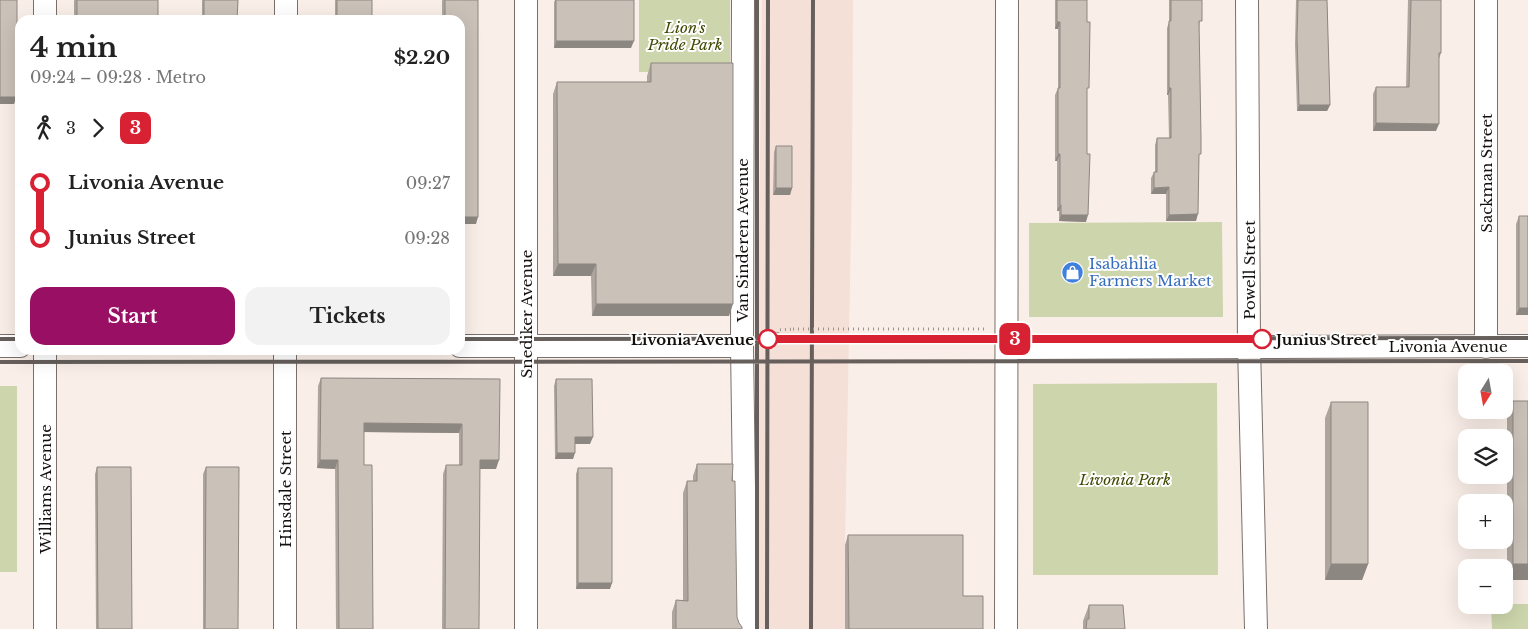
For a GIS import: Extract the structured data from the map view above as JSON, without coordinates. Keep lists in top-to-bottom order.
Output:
{
  "streets": {
    "street": [
      "Sackman Street",
      "Van Sinderen Avenue",
      "Powell Street",
      "Snediker Avenue",
      "Livonia Avenue",
      "Williams Avenue",
      "Hinsdale Street"
    ]
  },
  "crossings": [
    ["Sackman Street", "Livonia Avenue"],
    ["Powell Street", "Livonia Avenue"]
  ],
  "parks": ["Lion's Pride Park", "Livonia Park"],
  "places": {
    "shop": ["Isabahlia Farmers Market"],
    "other": ["Livonia Avenue", "Junius Street"]
  },
  "lines": ["metro line 3"],
  "north": "bottom",
  "page": {
    "on_map": "3",
    "heading": ["4 min", "09:24 – 09:28 · Metro", "$2.20"],
    "legs": ["3", "3"],
    "list": [
      {
        "name": "Livonia Avenue",
        "value": "09:27"
      },
      {
        "name": "Junius Street",
        "value": "09:28"
      }
    ],
    "buttons": ["Start", "Tickets"],
    "map_buttons": ["+", "−"]
  }
}
